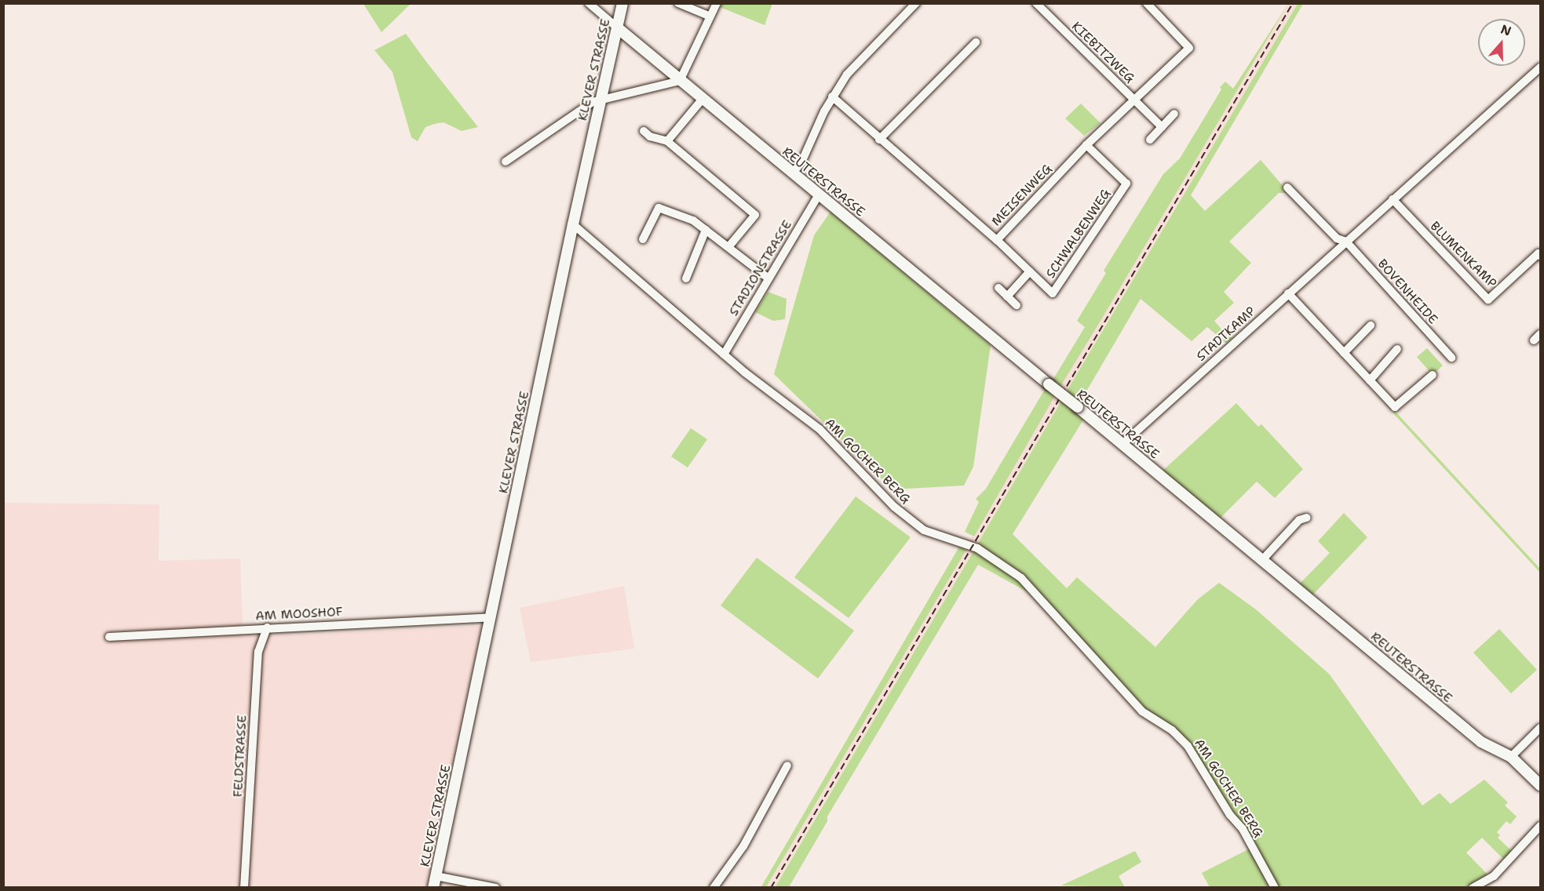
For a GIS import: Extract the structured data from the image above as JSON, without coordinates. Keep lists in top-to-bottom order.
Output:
{
  "streets": {
    "street": [
      "KIEBITZWEG",
      "KLEVER STRASSE",
      "REUTERSTRASSE",
      "MEISENWEG",
      "SCHWALBENWEG",
      "BLUMENKAMP",
      "STADIONSTRASSE",
      "BOVENHEIDE",
      "STADTKAMP",
      "AM GOCHER BERG",
      "AM MOOSHOF",
      "FELDSTRASSE"
    ]
  },
  "crossings": [
    ["KIEBITZWEG", "MEISENWEG"],
    ["KLEVER STRASSE", "REUTERSTRASSE"],
    ["KLEVER STRASSE", "AM GOCHER BERG"],
    ["KLEVER STRASSE", "AM MOOSHOF"],
    ["REUTERSTRASSE", "STADIONSTRASSE"],
    ["REUTERSTRASSE", "STADTKAMP"],
    ["MEISENWEG", "SCHWALBENWEG"],
    ["BLUMENKAMP", "STADTKAMP"],
    ["STADIONSTRASSE", "AM GOCHER BERG"],
    ["BOVENHEIDE", "STADTKAMP"],
    ["AM MOOSHOF", "FELDSTRASSE"]
  ],
  "north": "top"
}
